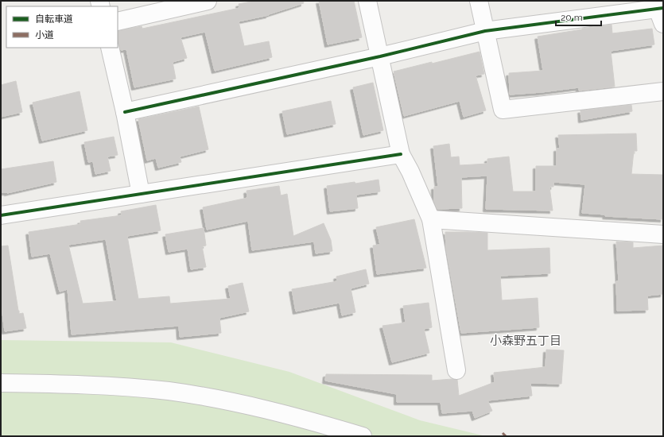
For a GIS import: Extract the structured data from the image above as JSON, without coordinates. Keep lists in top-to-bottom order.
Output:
{
  "districts": ["小森野五丁目"],
  "legend": ["自転車道", "小道"],
  "scale_bar": "20 m"
}
